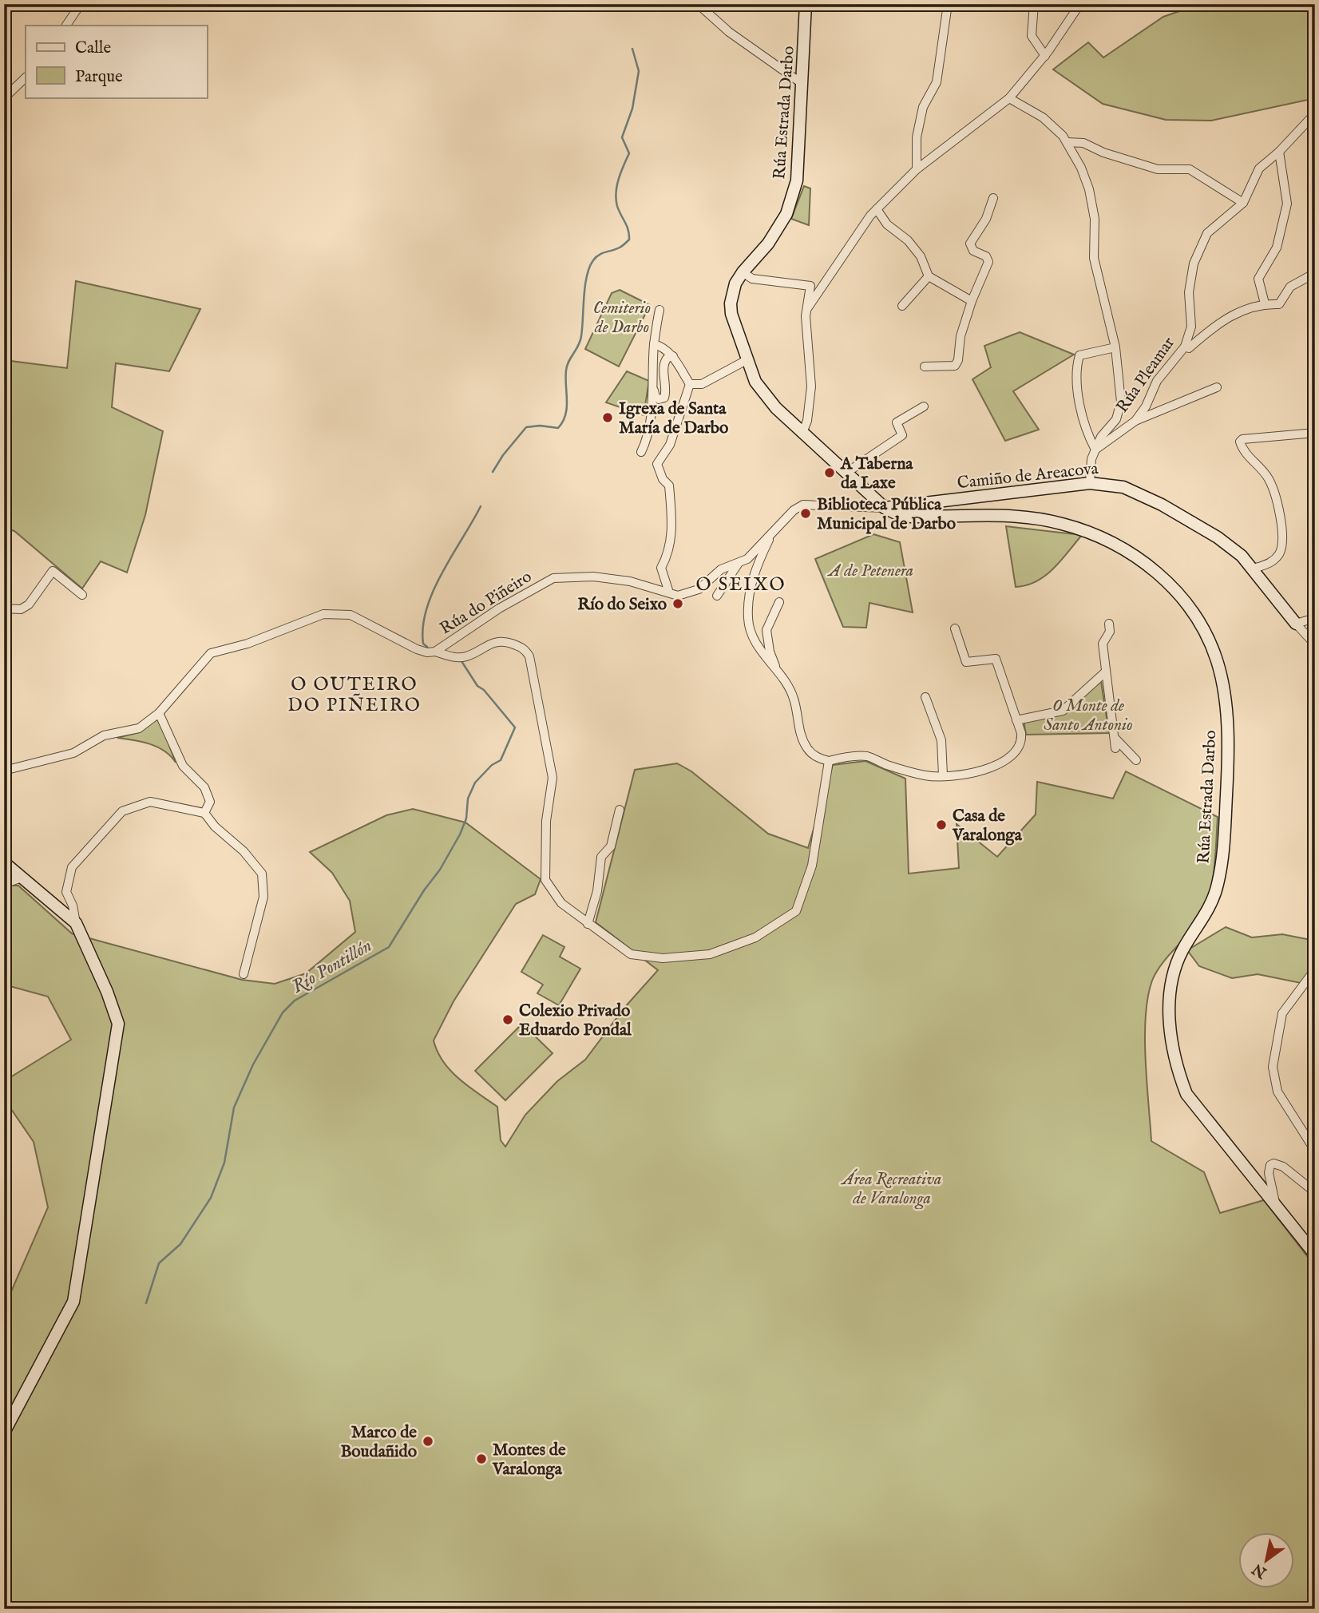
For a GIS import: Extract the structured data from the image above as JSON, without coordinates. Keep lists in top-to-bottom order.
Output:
{
  "streets": {
    "main road": ["Rúa Estrada Darbo", "Camiño de Areacova"],
    "street": ["Rúa Pleamar", "Rúa do Piñeiro"]
  },
  "crossings": [
    ["Rúa Estrada Darbo", "Camiño de Areacova"],
    ["Rúa Estrada Darbo", "Rúa do Piñeiro"],
    ["Camiño de Areacova", "Rúa do Piñeiro"]
  ],
  "districts": ["O SEIXO", "O OUTEIRO DO PIÑEIRO"],
  "water": ["Río Pontillón"],
  "parks": [
    "Cemiterio de Darbo",
    "A de Petenera",
    "O Monte de Santo Antonio",
    "Área Recreativa de Varalonga"
  ],
  "places": [
    "Igrexa de Santa María de Darbo",
    "A Taberna da Laxe",
    "Biblioteca Pública Municipal de Darbo",
    "Río do Seixo",
    "Casa de Varalonga",
    "Colexio Privado Eduardo Pondal",
    "Marco de Boudañido",
    "Montes de Varalonga"
  ],
  "legend": ["Calle", "Parque"],
  "north": "bottom left"
}
